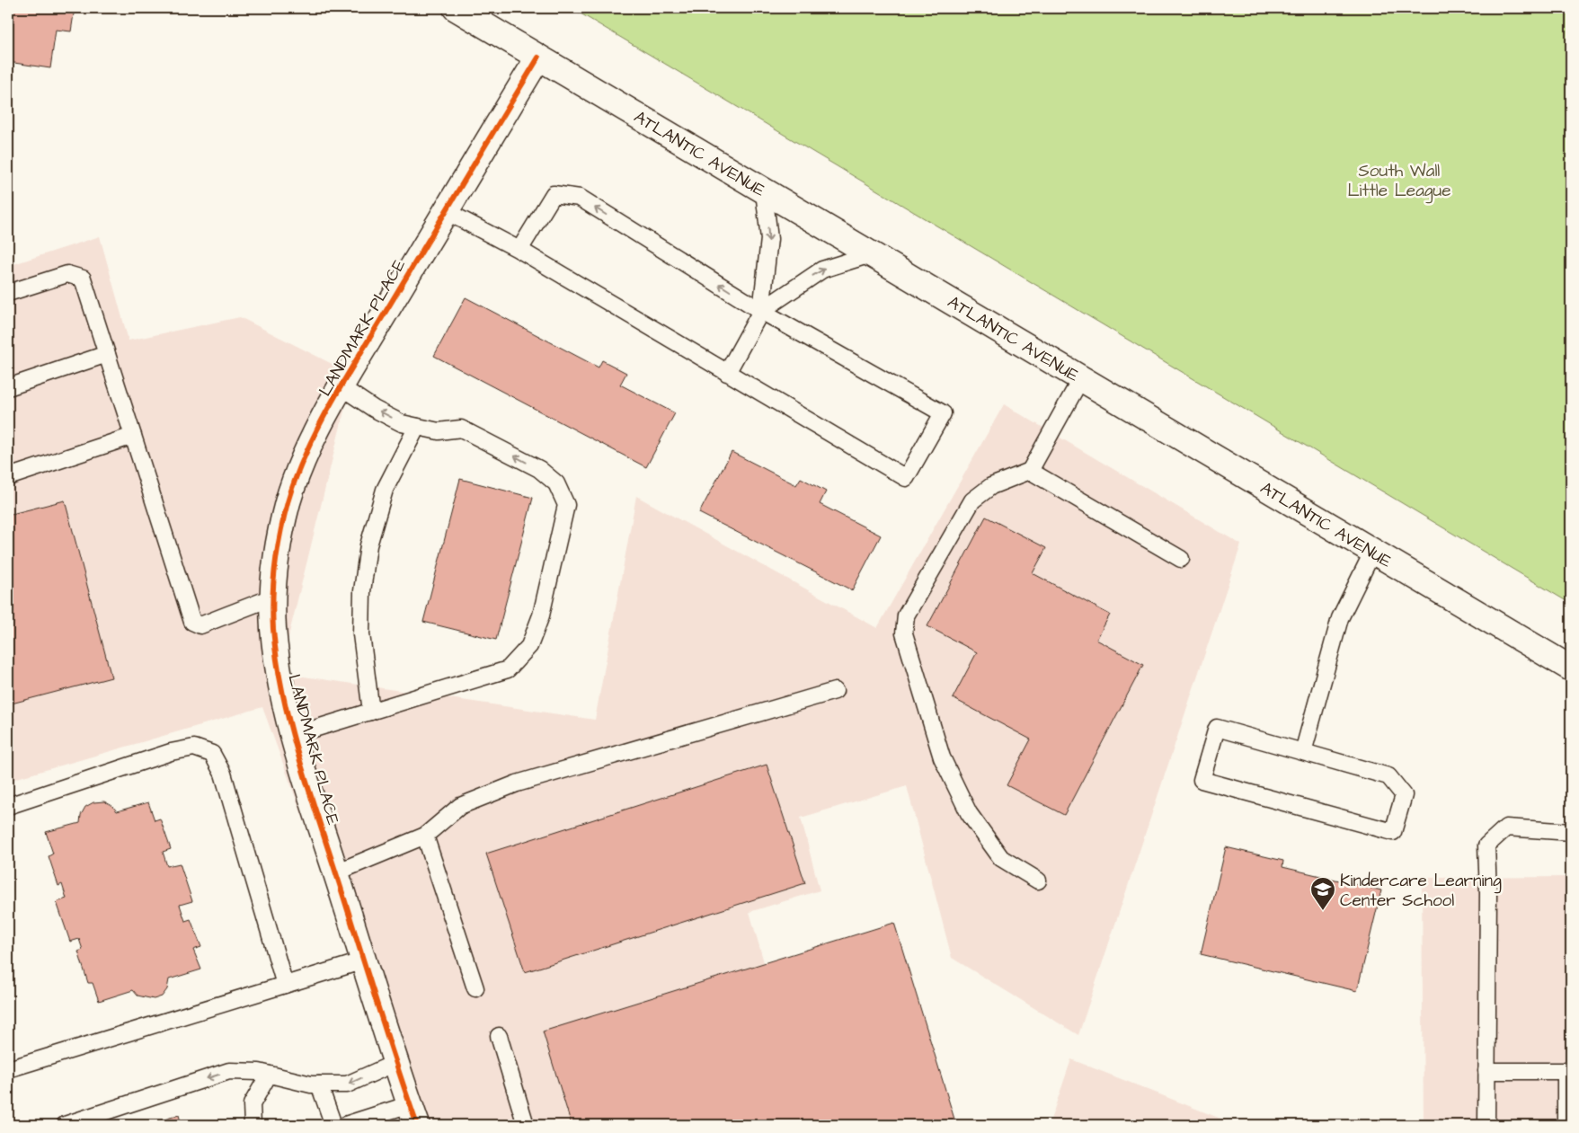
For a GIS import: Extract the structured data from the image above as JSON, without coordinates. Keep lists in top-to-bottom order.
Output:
{
  "streets": {
    "main road": ["ATLANTIC AVENUE", "LANDMARK PLACE"]
  },
  "crossings": [
    ["ATLANTIC AVENUE", "LANDMARK PLACE"]
  ],
  "parks": ["South Wall Little League"],
  "places": {
    "school or university": ["Kindercare Learning Center School"]
  }
}
